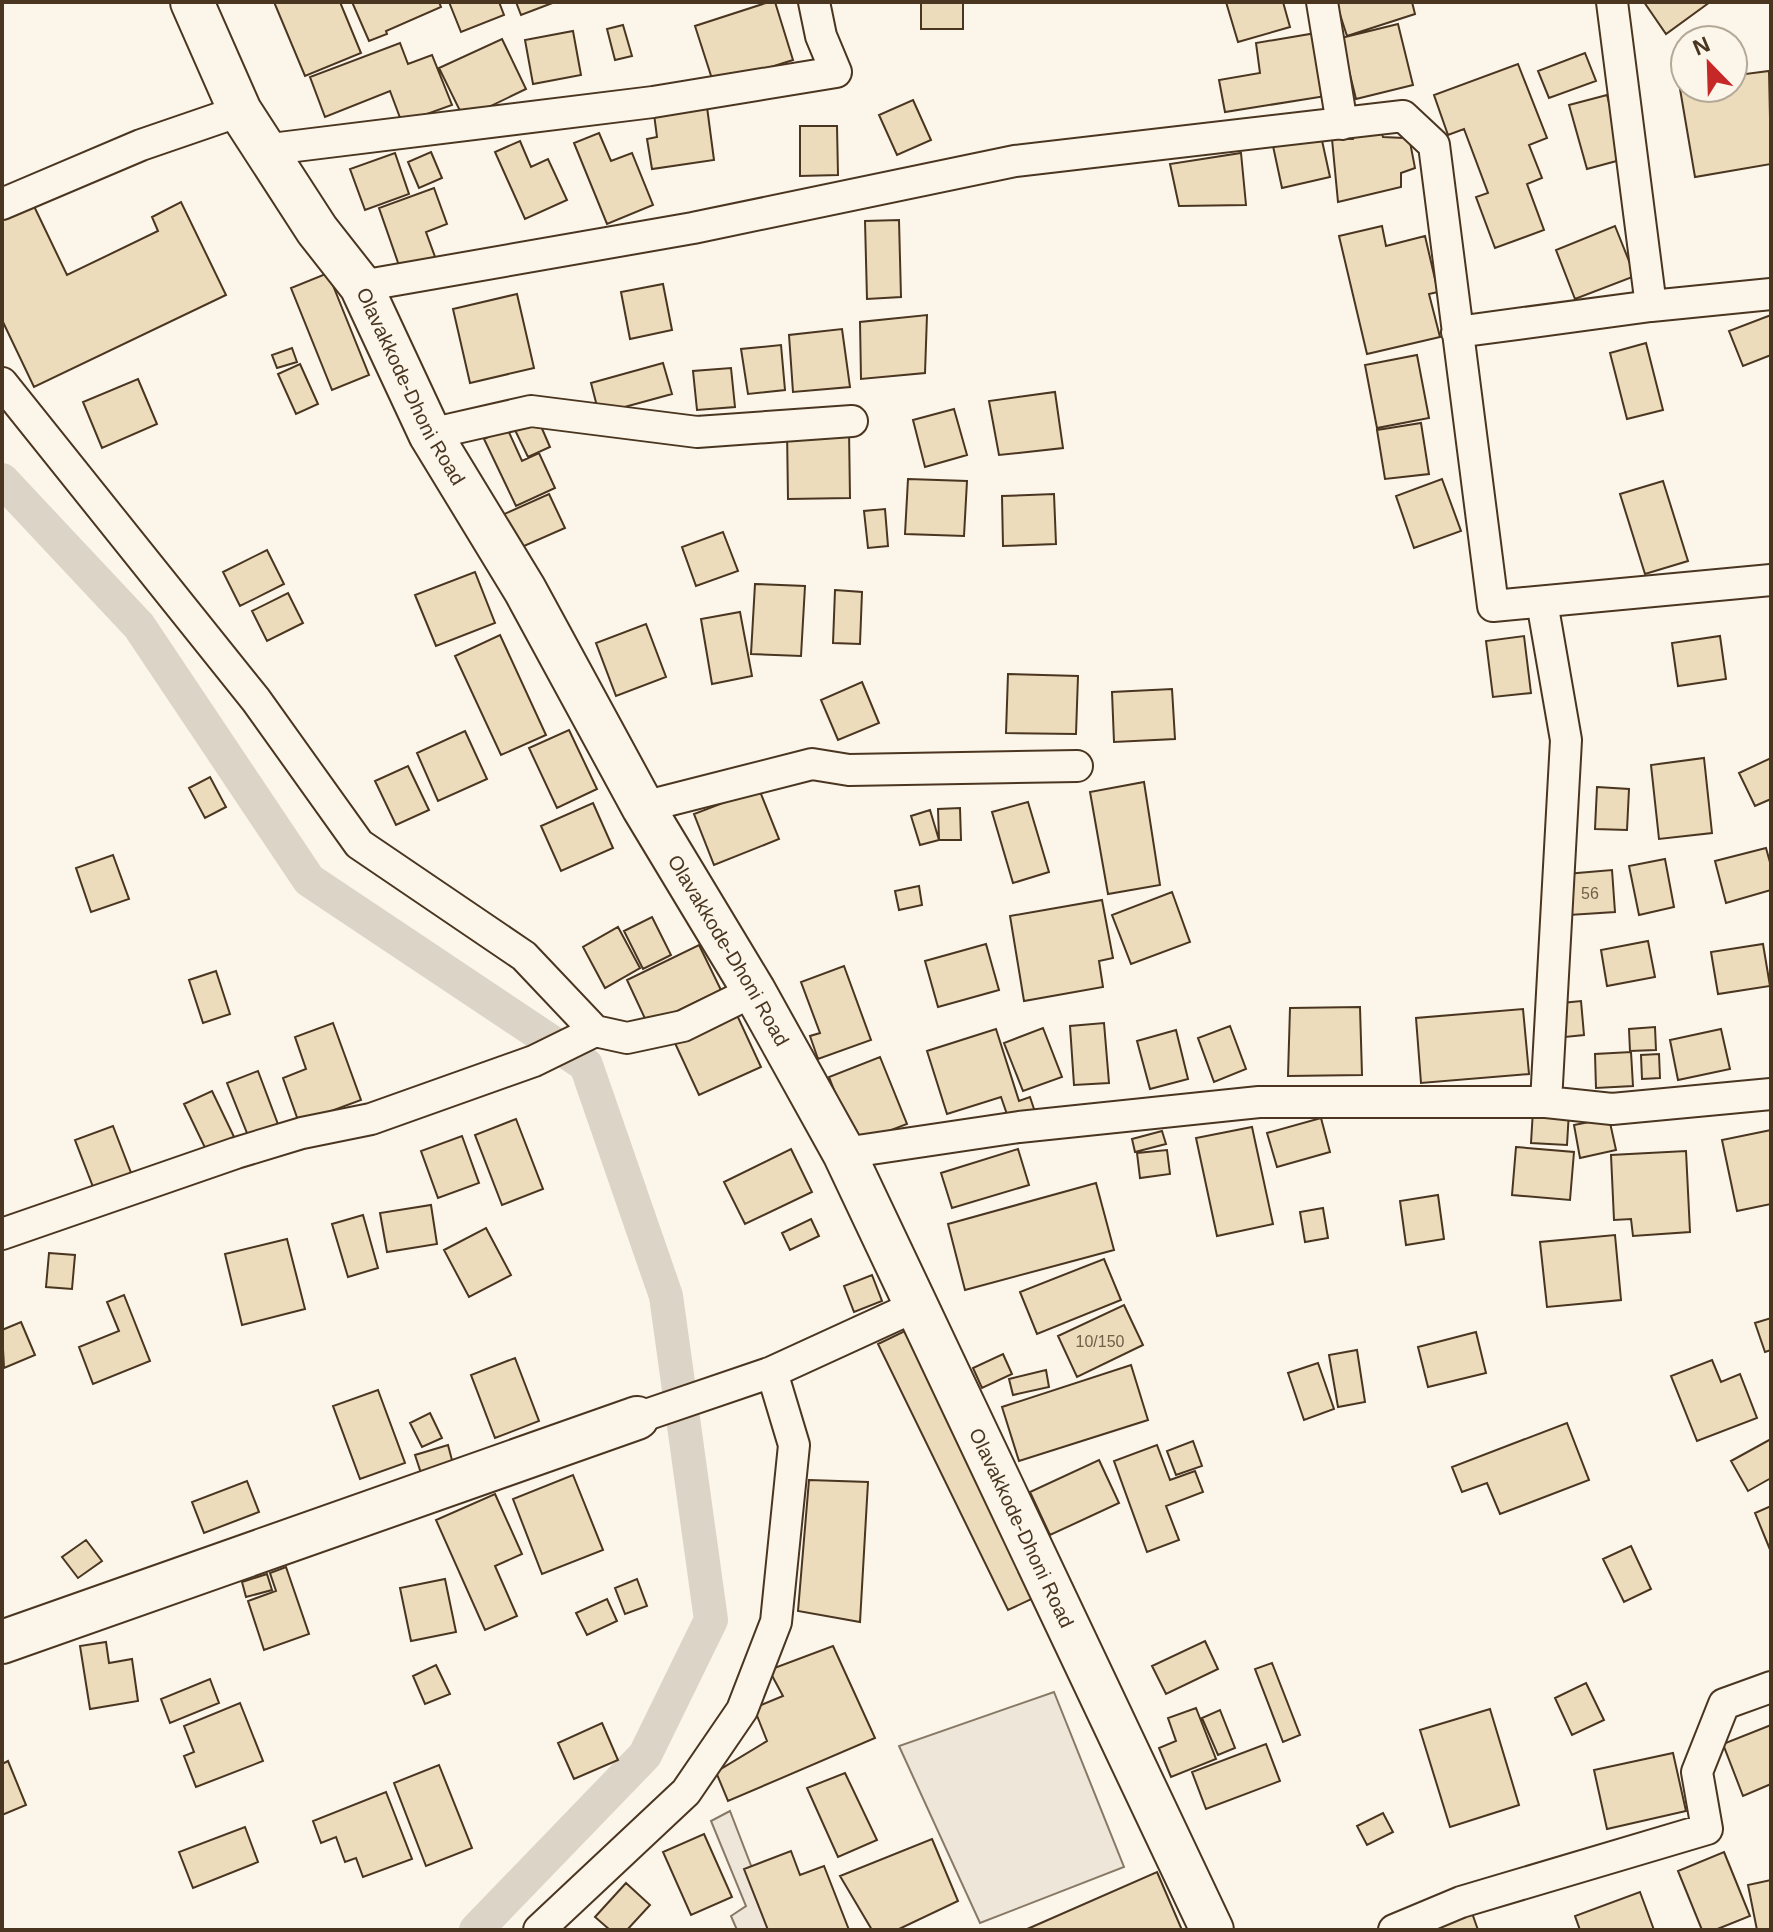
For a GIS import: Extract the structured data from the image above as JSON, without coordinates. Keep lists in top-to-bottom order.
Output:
{
  "streets": {
    "main road": ["Olavakkode-Dhoni Road"]
  },
  "house_numbers": ["56", "10/150"],
  "north": "top left"
}
